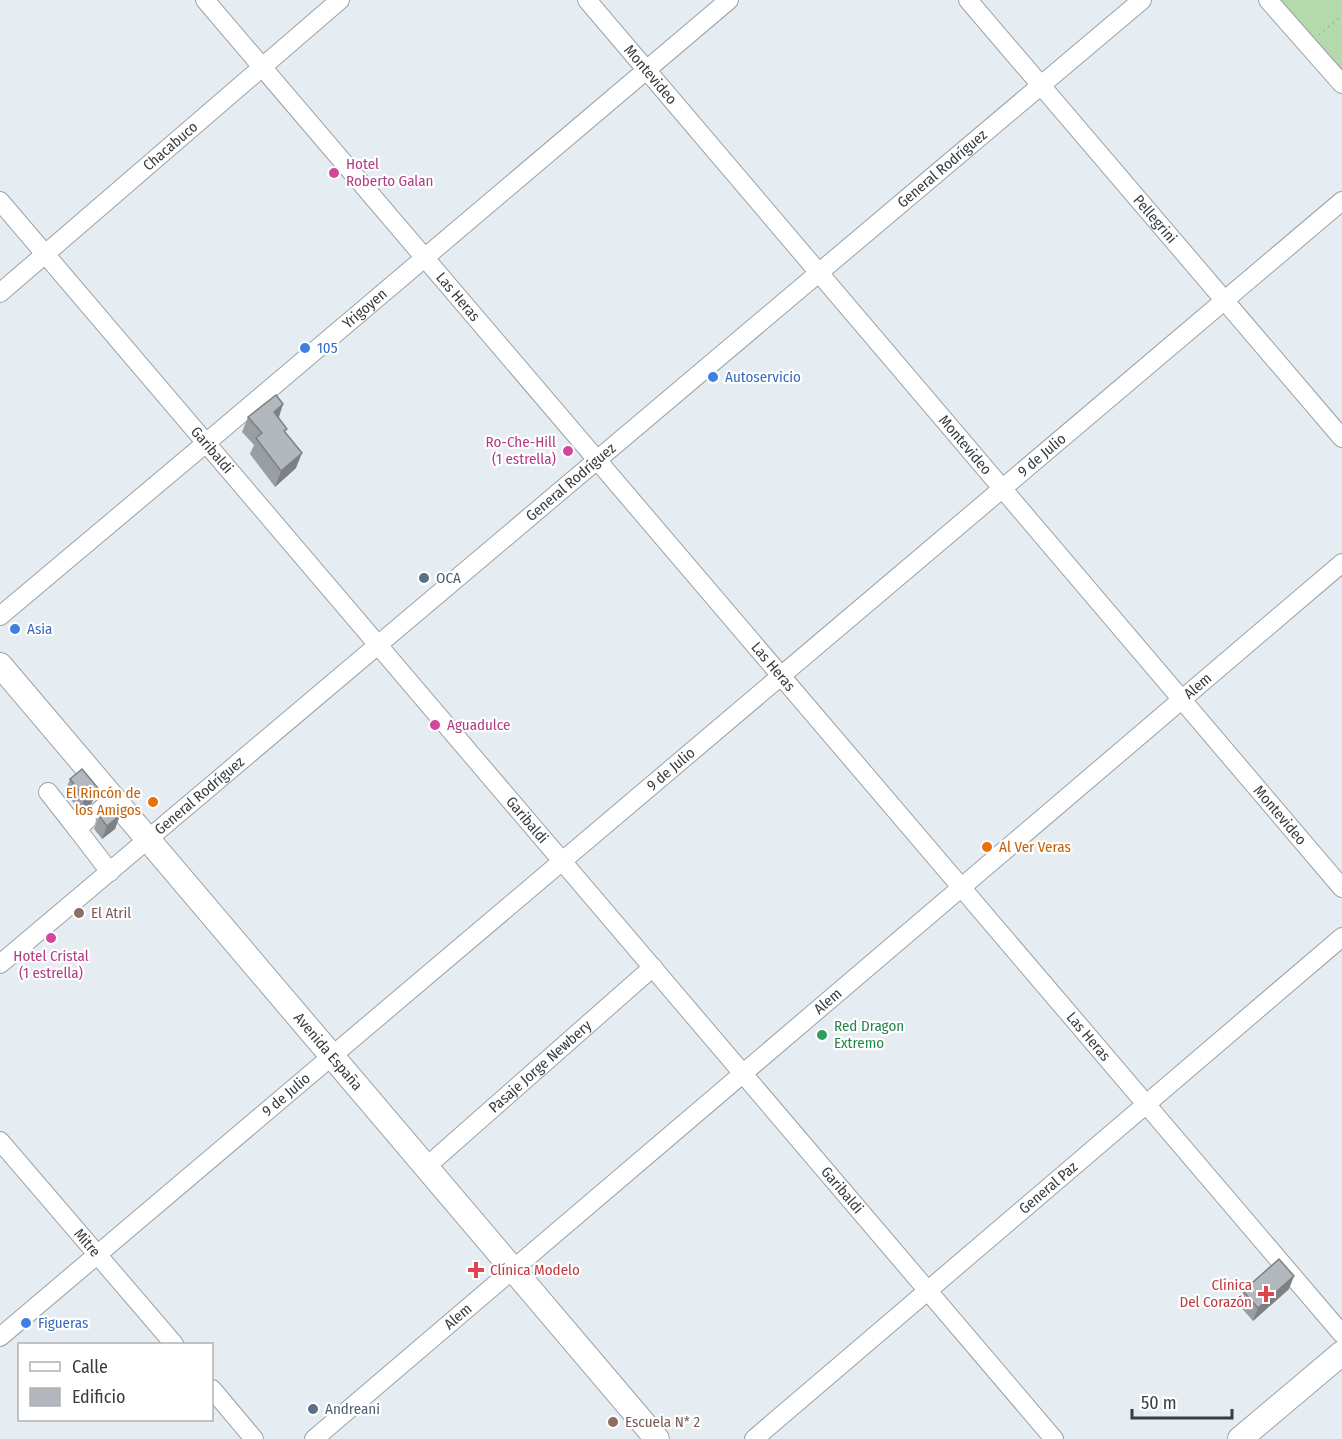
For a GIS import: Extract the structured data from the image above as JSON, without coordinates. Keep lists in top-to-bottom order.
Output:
{
  "streets": {
    "main road": ["Avenida España"],
    "street": [
      "Montevideo",
      "Chacabuco",
      "General Rodríguez",
      "Pellegrini",
      "Las Heras",
      "Yrigoyen",
      "Garibaldi",
      "9 de Julio",
      "Alem",
      "Pasaje Jorge Newbery",
      "General Paz",
      "Mitre"
    ]
  },
  "crossings": [
    ["Montevideo", "General Rodríguez"],
    ["Montevideo", "Yrigoyen"],
    ["Montevideo", "9 de Julio"],
    ["Montevideo", "Alem"],
    ["Chacabuco", "Las Heras"],
    ["Chacabuco", "Garibaldi"],
    ["General Rodríguez", "Pellegrini"],
    ["General Rodríguez", "Las Heras"],
    ["General Rodríguez", "Garibaldi"],
    ["General Rodríguez", "Avenida España"],
    ["Pellegrini", "9 de Julio"],
    ["Las Heras", "Yrigoyen"],
    ["Las Heras", "9 de Julio"],
    ["Las Heras", "Alem"],
    ["Las Heras", "General Paz"],
    ["Yrigoyen", "Garibaldi"],
    ["Garibaldi", "9 de Julio"],
    ["Garibaldi", "Alem"],
    ["Garibaldi", "Pasaje Jorge Newbery"],
    ["Garibaldi", "General Paz"],
    ["9 de Julio", "Avenida España"],
    ["9 de Julio", "Mitre"],
    ["Alem", "Avenida España"],
    ["Avenida España", "Pasaje Jorge Newbery"]
  ],
  "places": {
    "other": [
      "Hotel Roberto Galan",
      "105",
      "Autoservicio",
      "Ro-Che-Hill (1 estrella)",
      "OCA",
      "Asia",
      "Aguadulce",
      "El Rincón de los Amigos",
      "Al Ver Veras",
      "El Atril",
      "Hotel Cristal (1 estrella)",
      "Red Dragon Extremo",
      "Figueras",
      "Andreani",
      "Escuela N* 2"
    ],
    "health": ["Clínica Modelo", "Clínica Del Corazón"]
  },
  "legend": ["Calle", "Edificio"],
  "scale_bar": "50 m"
}
